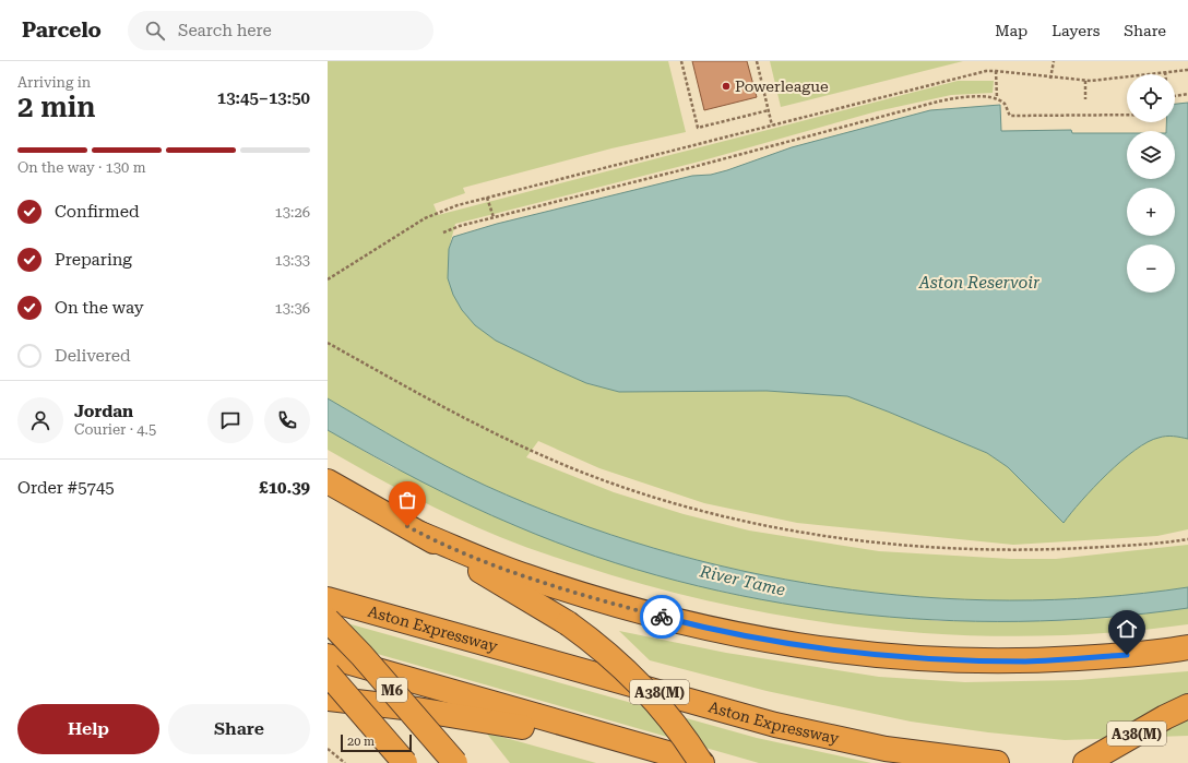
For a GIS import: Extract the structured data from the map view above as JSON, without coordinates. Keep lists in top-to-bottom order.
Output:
{
  "streets": {
    "highway": ["Aston Expressway", "M6", "A38(M)"]
  },
  "water": ["Aston Reservoir", "River Tame"],
  "places": ["Powerleague"],
  "scale_bar": "20 m",
  "page": {
    "header": "Parcelo",
    "search": "Search here",
    "nav": ["Map", "Layers", "Share"],
    "heading": ["2 min", "Arriving in", "13:45–13:50"],
    "panel": [
      "Jordan",
      "Courier · 4.5",
      "Order #5745",
      "£10.39"
    ],
    "map_buttons": ["+", "−"],
    "bar": "On the way · 130 m",
    "list": [
      ["Confirmed", "13:26"],
      ["Preparing", "13:33"],
      ["On the way", "13:36"],
      "Delivered"
    ],
    "buttons": ["Help", "Share"],
    "scale": "20 m"
  }
}
